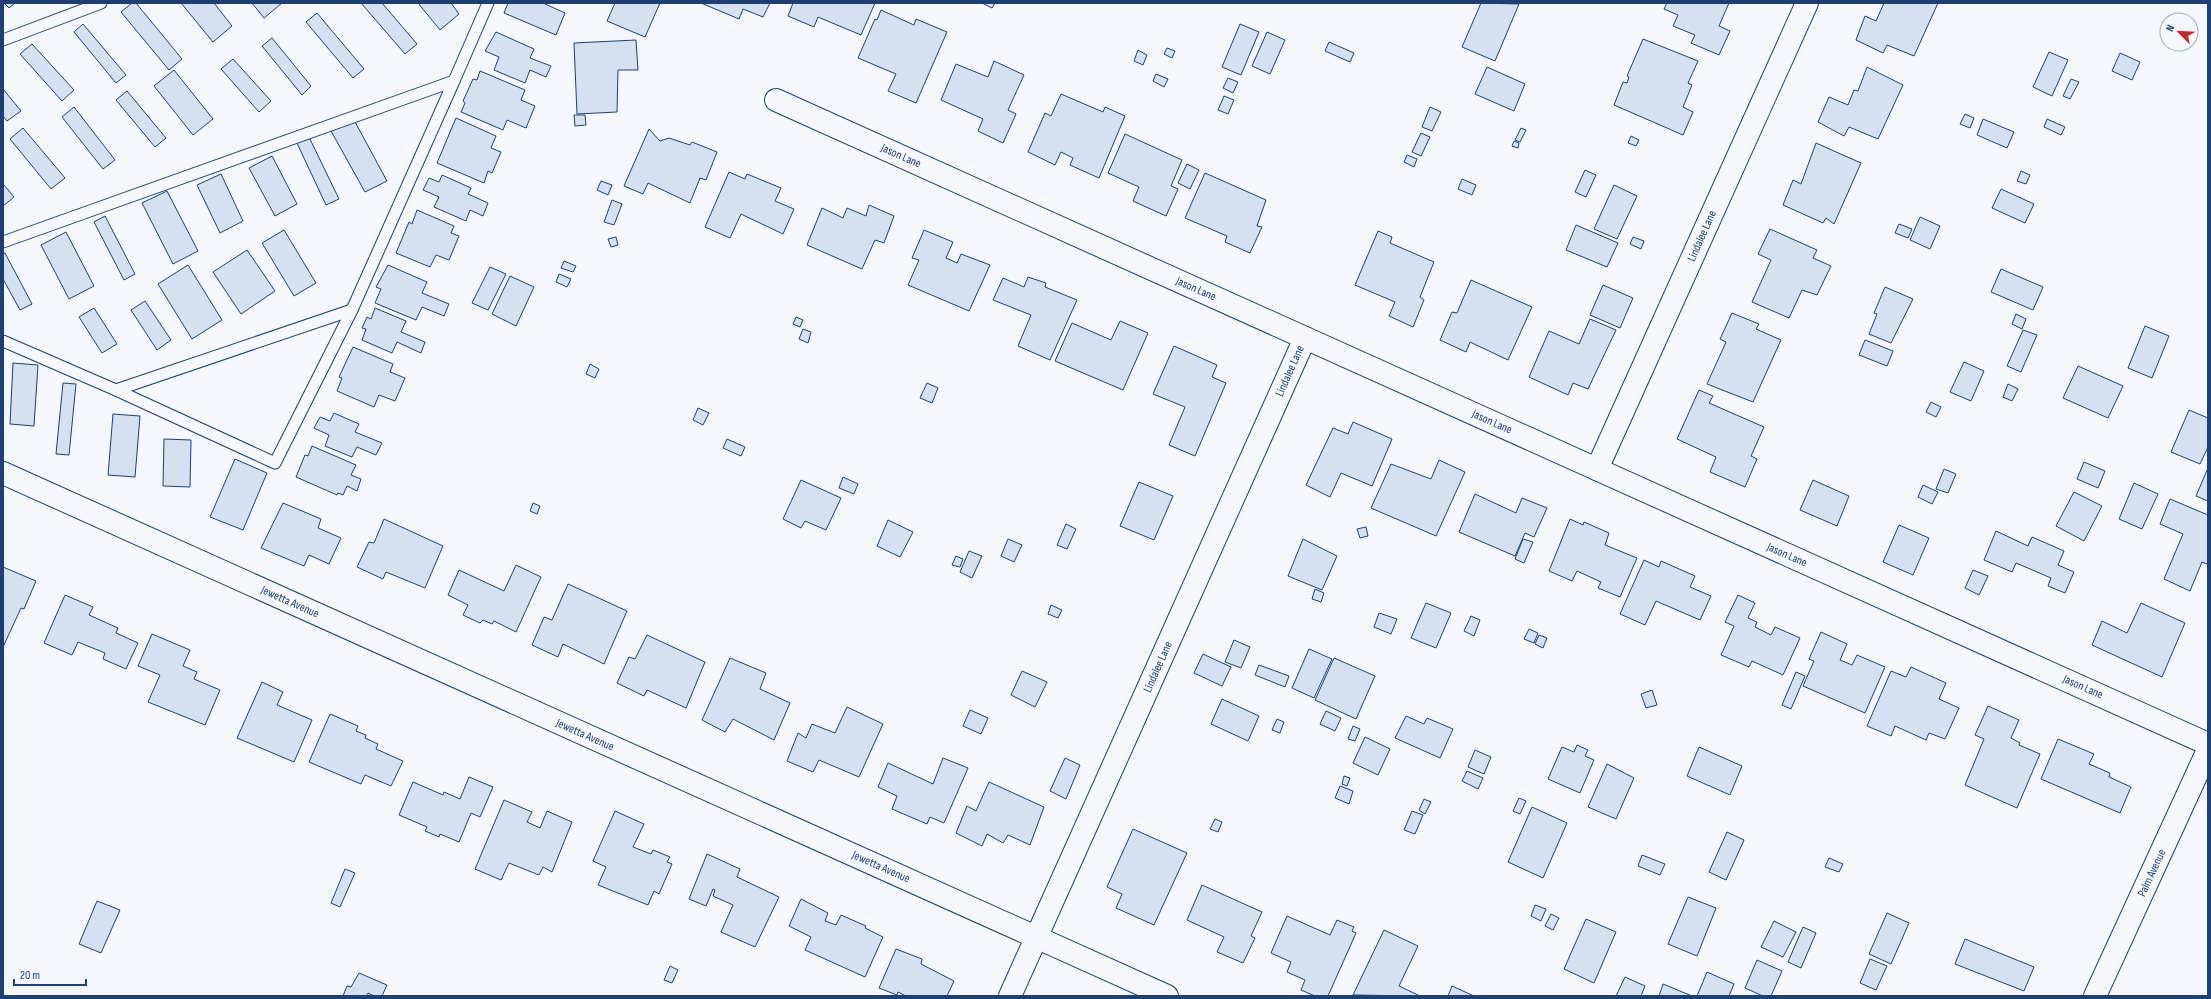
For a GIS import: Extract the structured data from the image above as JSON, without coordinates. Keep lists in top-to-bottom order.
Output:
{
  "streets": {
    "street": [
      "Jason Lane",
      "Lindalee Lane",
      "Jewetta Avenue",
      "Palm Avenue"
    ]
  },
  "crossings": [
    ["Jason Lane", "Lindalee Lane"],
    ["Lindalee Lane", "Jewetta Avenue"]
  ],
  "scale_bar": "20 m",
  "north": "top left"
}
